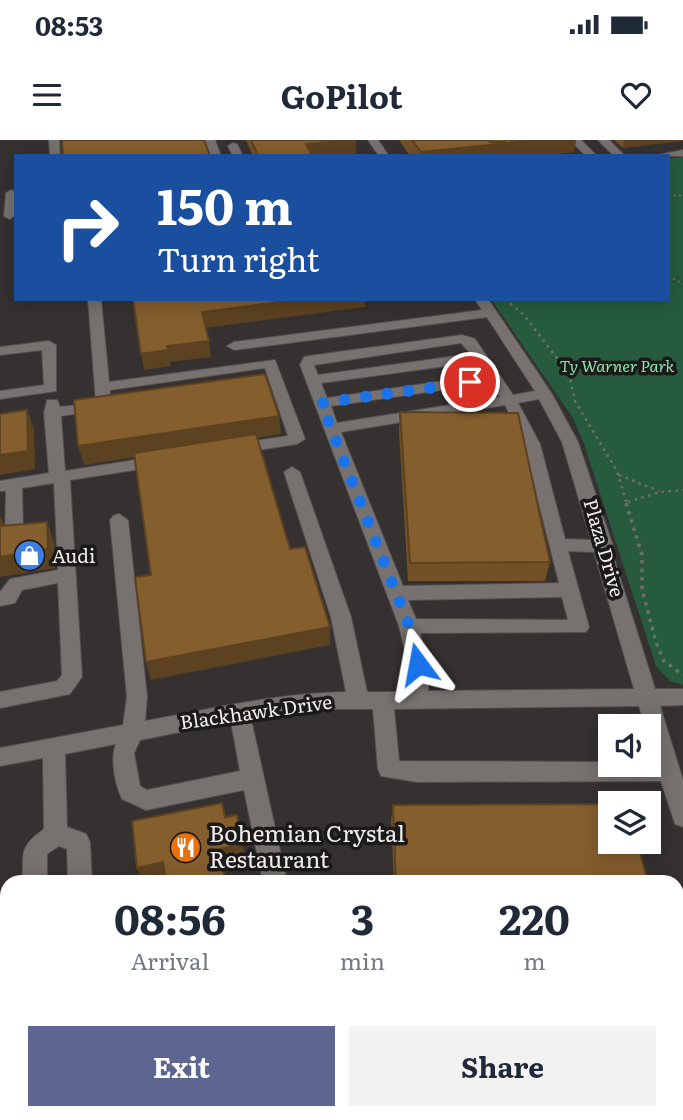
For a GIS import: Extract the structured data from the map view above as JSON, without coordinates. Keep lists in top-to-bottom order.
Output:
{
  "streets": {
    "street": ["Plaza Drive", "Blackhawk Drive"]
  },
  "crossings": [
    ["Plaza Drive", "Blackhawk Drive"]
  ],
  "parks": ["Ty Warner Park"],
  "places": {
    "shop": ["Audi"],
    "restaurant": ["Bohemian Crystal Restaurant"]
  },
  "page": {
    "status": "08:53",
    "header": "GoPilot",
    "turn": ["150 m", "Turn right"],
    "eta": [
      "08:56",
      "Arrival",
      "3",
      "min",
      "220",
      "m"
    ],
    "buttons": ["Exit", "Share"]
  }
}
